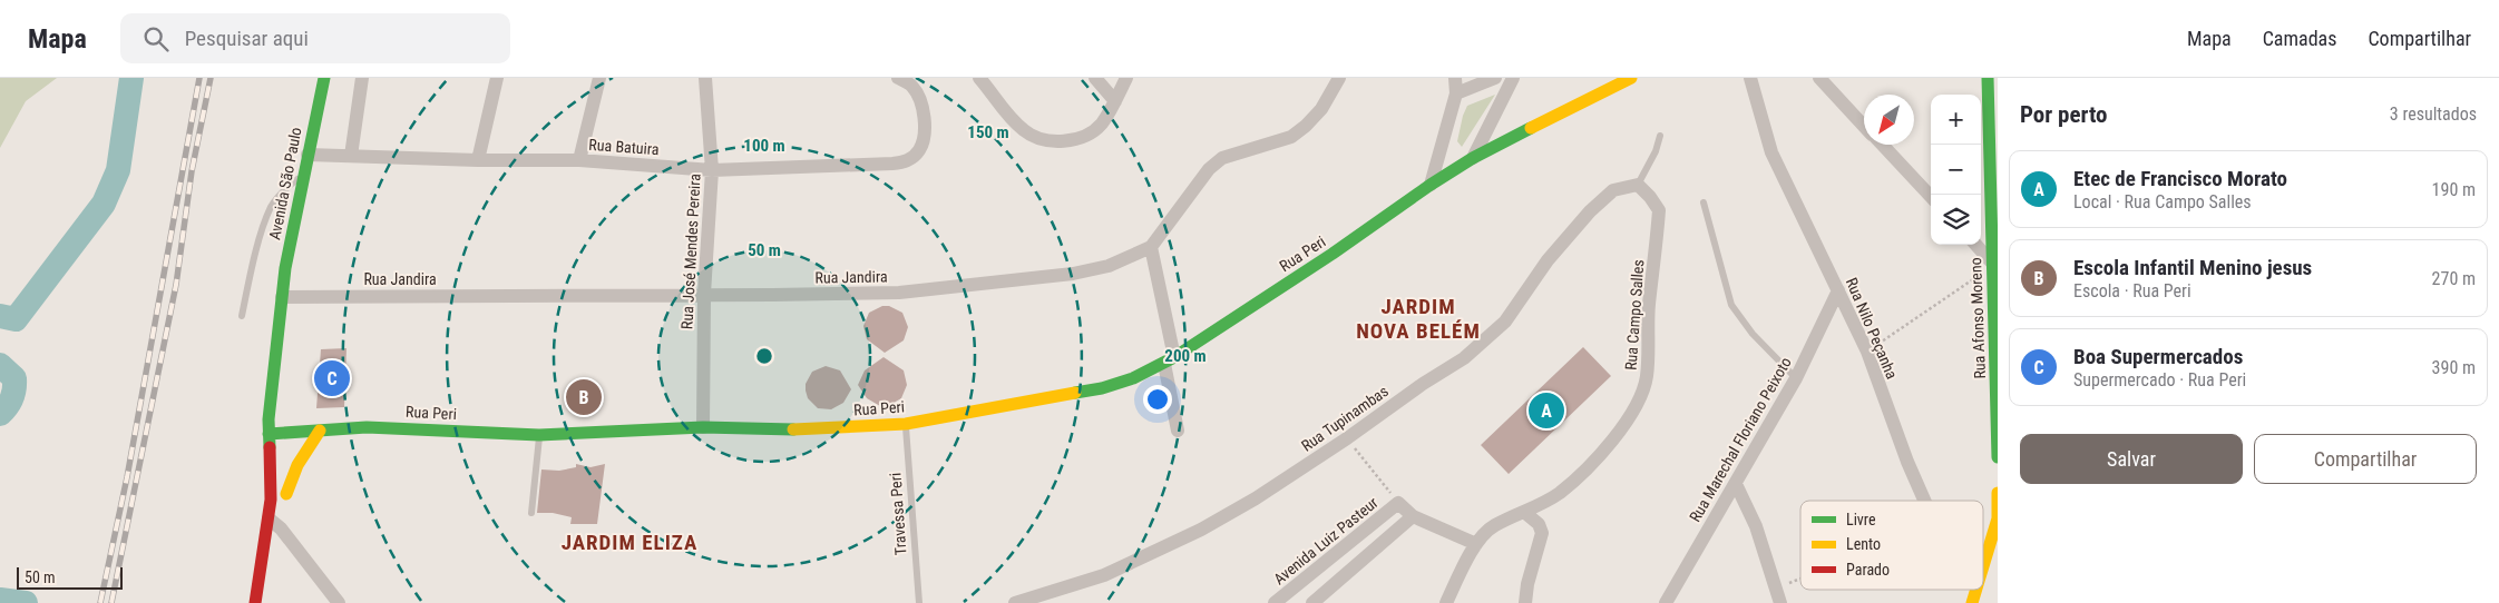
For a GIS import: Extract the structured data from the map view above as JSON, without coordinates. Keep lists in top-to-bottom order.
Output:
{
  "streets": {
    "street": [
      "Rua Batuira",
      "Avenida São Paulo",
      "Rua José Mendes Pereira",
      "Rua Peri",
      "Rua Jandira",
      "Rua Campo Salles",
      "Rua Afonso Moreno",
      "Rua Nilo Peçanha",
      "Rua Tupinambas",
      "Rua Marechal Floriano Peixoto",
      "Avenida Luiz Pasteur"
    ],
    "lane": ["Travessa Peri"]
  },
  "crossings": [
    ["Rua Batuira", "Avenida São Paulo"],
    ["Rua Batuira", "Rua José Mendes Pereira"],
    ["Avenida São Paulo", "Rua Peri"],
    ["Avenida São Paulo", "Rua Jandira"],
    ["Rua José Mendes Pereira", "Rua Peri"],
    ["Rua José Mendes Pereira", "Rua Jandira"],
    ["Rua Peri", "Travessa Peri"],
    ["Rua Campo Salles", "Rua Tupinambas"],
    ["Rua Nilo Peçanha", "Rua Marechal Floriano Peixoto"]
  ],
  "districts": ["JARDIM NOVA BELÉM", "JARDIM ELIZA"],
  "legend": ["Livre", "Lento", "Parado"],
  "scale_bar": "50 m",
  "north": "bottom left",
  "page": {
    "header": "Mapa",
    "search": "Pesquisar aqui",
    "nav": ["Mapa", "Camadas", "Compartilhar"],
    "heading": ["Por perto", "3 resultados"],
    "map_buttons": ["+", "−"],
    "list": [
      {
        "mark": "A",
        "name": "Etec de Francisco Morato",
        "note": "Local · Rua Campo Salles",
        "value": "190 m"
      },
      {
        "mark": "B",
        "name": "Escola Infantil Menino jesus",
        "note": "Escola · Rua Peri",
        "value": "270 m"
      },
      {
        "mark": "C",
        "name": "Boa Supermercados",
        "note": "Supermercado · Rua Peri",
        "value": "390 m"
      }
    ],
    "pins": ["C", "B", "A"],
    "buttons": ["Salvar", "Compartilhar"],
    "scale": "50 m"
  },
  "rings": [
    "150 m",
    "100 m",
    "50 m",
    "200 m"
  ]
}
